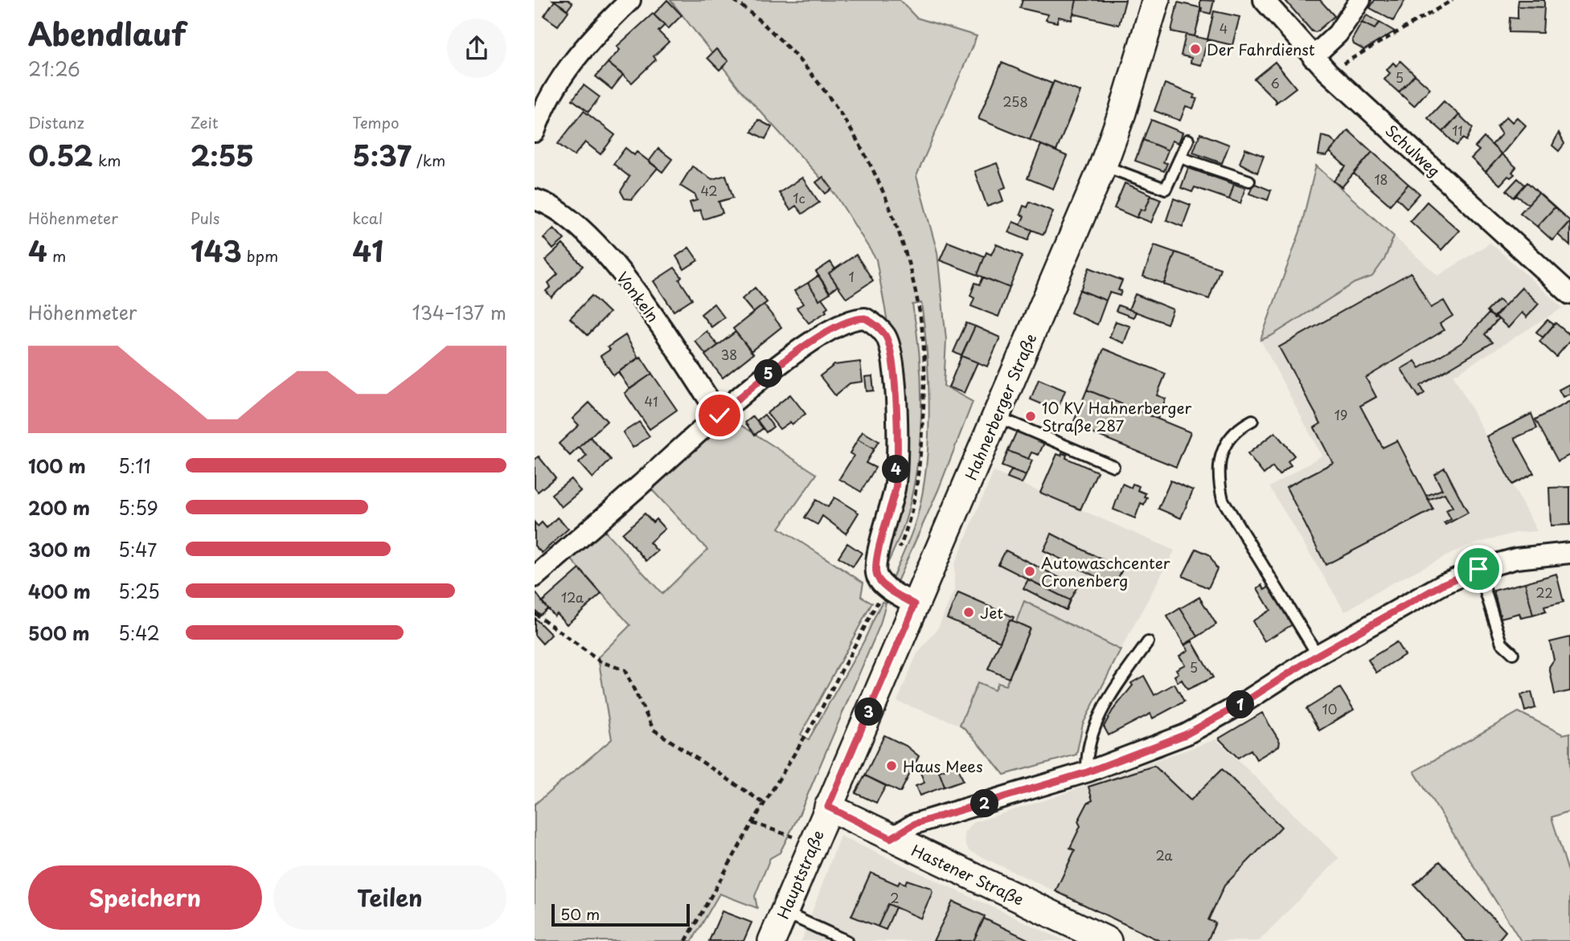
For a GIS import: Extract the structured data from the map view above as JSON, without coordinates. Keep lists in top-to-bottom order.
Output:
{
  "streets": {
    "main road": ["Hahnerberger Straße", "Hauptstraße", "Hastener Straße"],
    "street": ["Schulweg", "Vonkeln"]
  },
  "crossings": [
    ["Hahnerberger Straße", "Hauptstraße"],
    ["Hahnerberger Straße", "Hastener Straße"],
    ["Hauptstraße", "Hastener Straße"]
  ],
  "places": [
    "Der Fahrdienst",
    "10 KV Hahnerberger Straße 287",
    "Autowaschcenter Cronenberg",
    "Jet",
    "Haus Mees"
  ],
  "house_numbers": [
    "4",
    "5",
    "6",
    "258",
    "11",
    "18",
    "42",
    "1c",
    "1",
    "38",
    "41",
    "19",
    "22",
    "12a",
    "5",
    "10",
    "2a",
    "2"
  ],
  "scale_bar": "50 m",
  "page": {
    "heading": ["Abendlauf", "21:26"],
    "stats": [
      ["Distanz", "0.52 km"],
      ["Zeit", "2:55"],
      ["Tempo", "5:37 /km"],
      ["Höhenmeter", "4 m"],
      ["Puls", "143 bpm"],
      ["kcal", "41"]
    ],
    "chart": ["Höhenmeter", "134–137 m"],
    "pins": [
      "5",
      "4",
      "1",
      "3",
      "2"
    ],
    "list": [
      {
        "name": "100 m",
        "note": "5:11"
      },
      {
        "name": "200 m",
        "note": "5:59"
      },
      {
        "name": "300 m",
        "note": "5:47"
      },
      {
        "name": "400 m",
        "note": "5:25"
      },
      {
        "name": "500 m",
        "note": "5:42"
      }
    ],
    "buttons": ["Speichern", "Teilen"],
    "scale": "50 m"
  }
}
